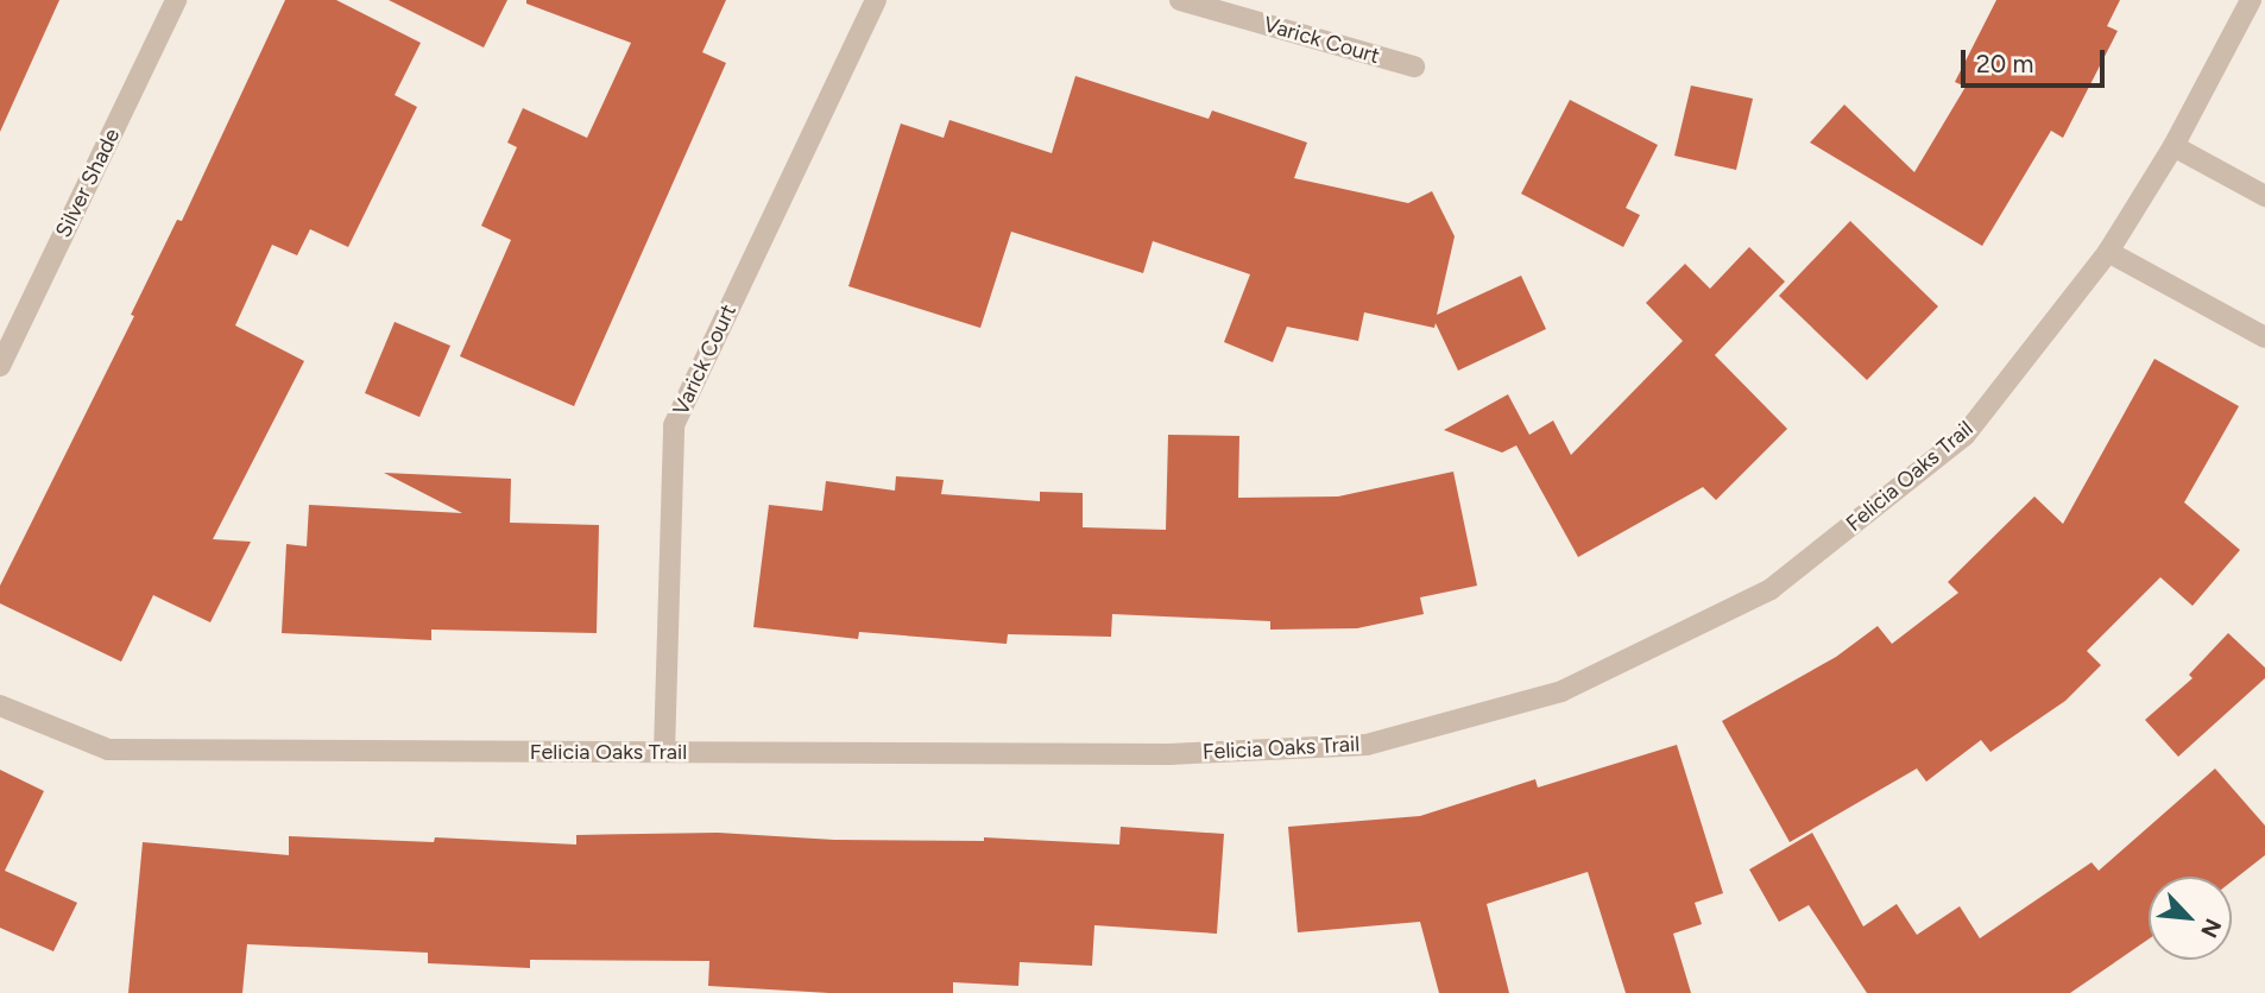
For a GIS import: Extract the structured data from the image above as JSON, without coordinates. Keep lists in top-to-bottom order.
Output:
{
  "streets": {
    "street": ["Varick Court", "Silver Shade", "Felicia Oaks Trail"]
  },
  "crossings": [
    ["Varick Court", "Felicia Oaks Trail"]
  ],
  "scale_bar": "20 m",
  "north": "bottom right"
}
